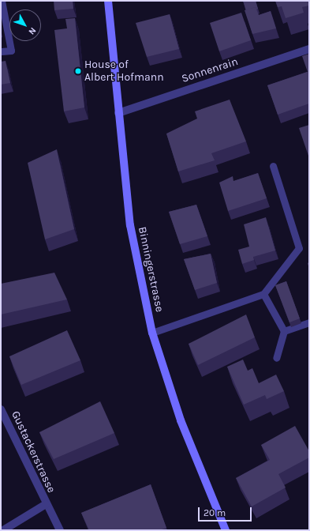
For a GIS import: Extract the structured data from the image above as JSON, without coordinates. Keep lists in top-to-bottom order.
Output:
{
  "streets": {
    "main road": ["Binningerstrasse"],
    "street": ["Sonnenrain", "Gustackerstrasse"]
  },
  "crossings": [
    ["Sonnenrain", "Binningerstrasse"]
  ],
  "places": ["House of Albert Hofmann"],
  "scale_bar": "20 m",
  "north": "bottom right"
}
